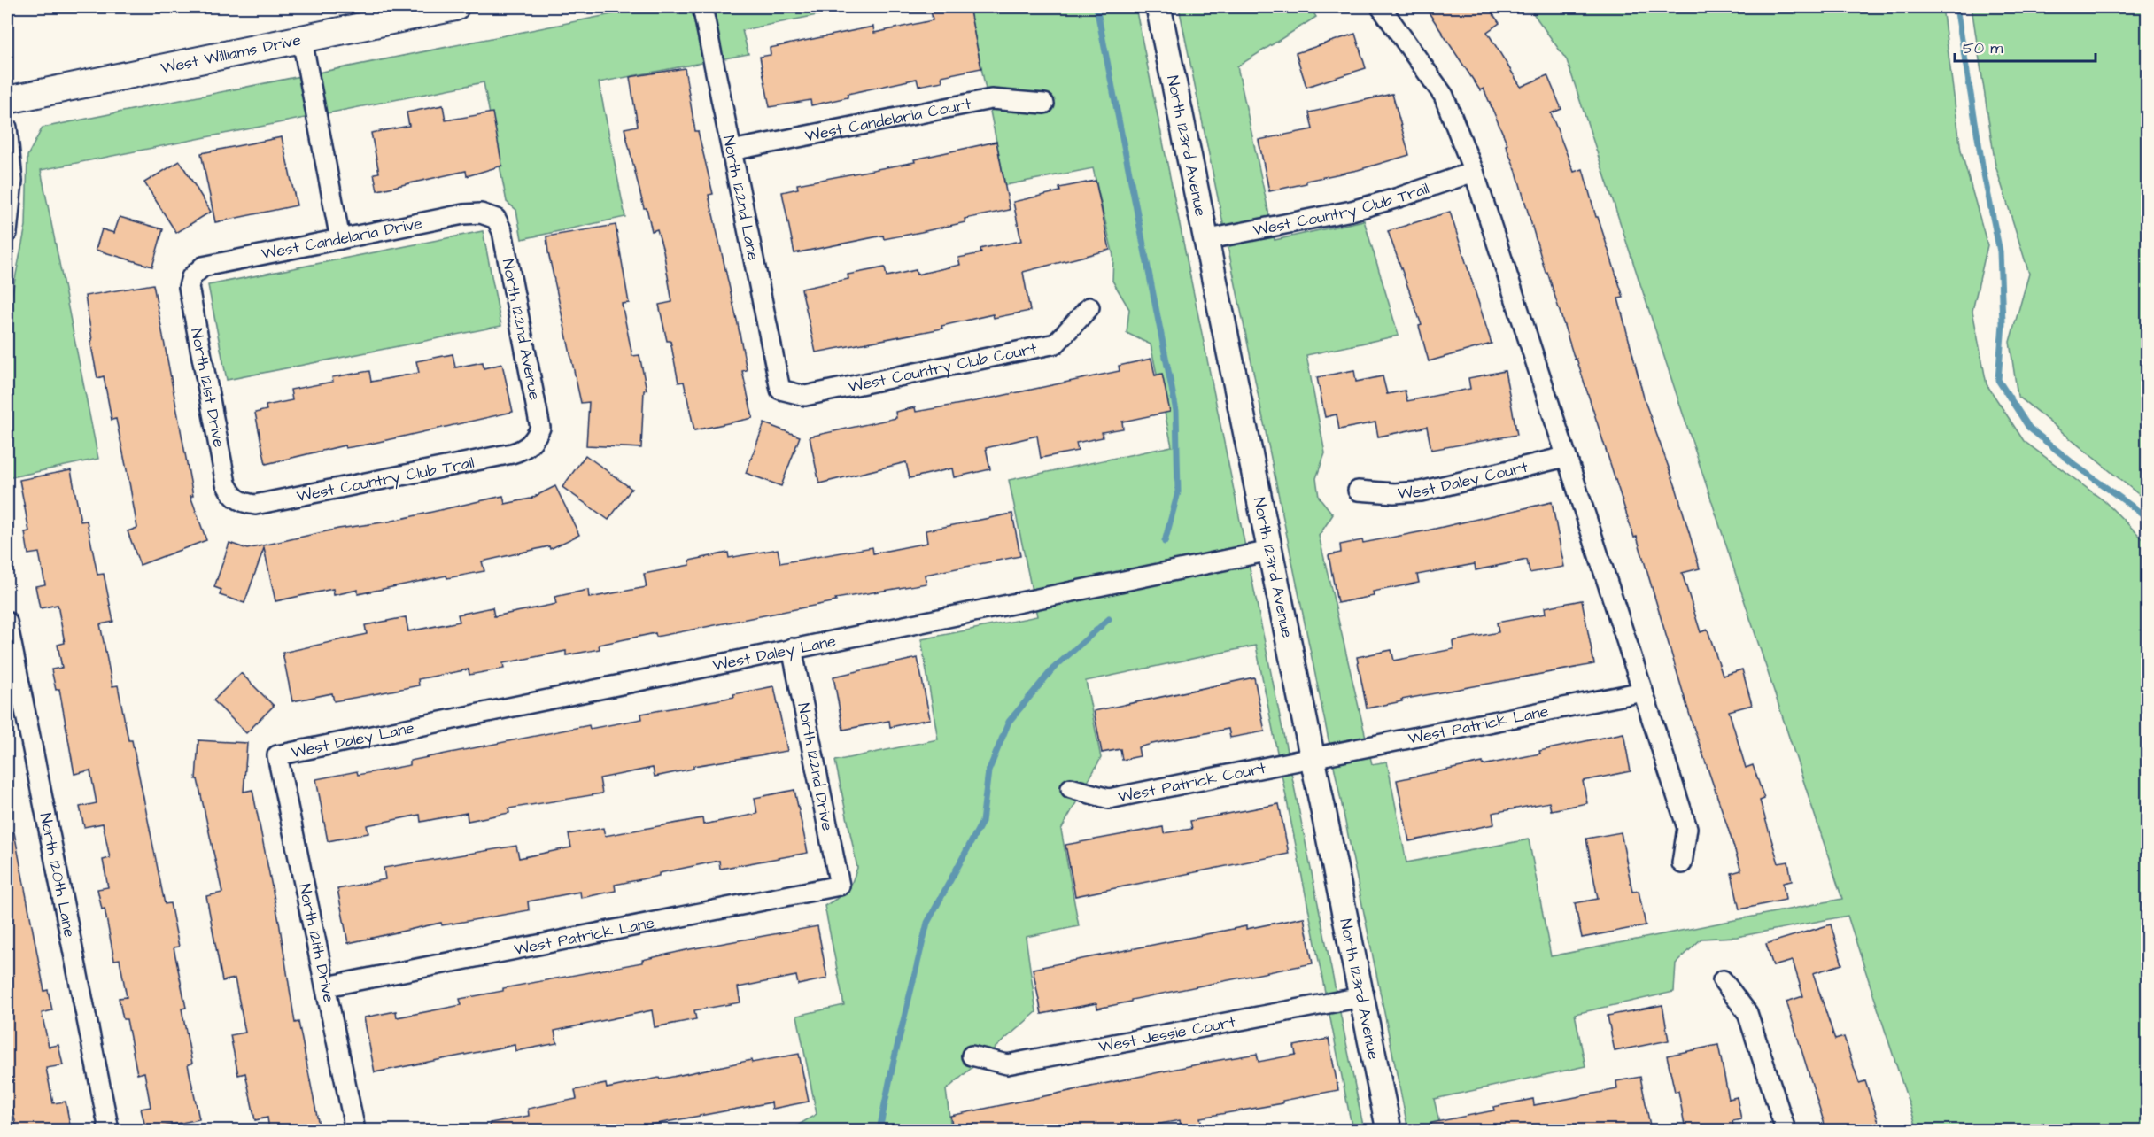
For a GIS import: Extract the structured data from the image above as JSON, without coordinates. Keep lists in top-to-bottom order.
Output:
{
  "streets": {
    "main road": ["West Williams Drive"],
    "street": [
      "West Candelaria Court",
      "North 123rd Avenue",
      "North 122nd Lane",
      "West Country Club Trail",
      "West Candelaria Drive",
      "North 122nd Avenue",
      "West Country Club Court",
      "North 121st Drive",
      "West Daley Court",
      "West Daley Lane",
      "West Patrick Lane",
      "North 122nd Drive",
      "West Patrick Court",
      "North 120th Lane",
      "North 121th Drive",
      "West Jessie Court"
    ]
  },
  "crossings": [
    ["West Candelaria Court", "North 122nd Lane"],
    ["North 123rd Avenue", "West Country Club Trail"],
    ["North 123rd Avenue", "West Daley Lane"],
    ["North 123rd Avenue", "West Patrick Lane"],
    ["North 123rd Avenue", "West Patrick Court"],
    ["North 123rd Avenue", "West Jessie Court"],
    ["North 122nd Lane", "West Country Club Court"],
    ["West Country Club Trail", "North 122nd Avenue"],
    ["West Country Club Trail", "North 121st Drive"],
    ["West Candelaria Drive", "North 122nd Avenue"],
    ["West Candelaria Drive", "North 121st Drive"],
    ["West Daley Lane", "North 122nd Drive"],
    ["West Daley Lane", "North 121th Drive"],
    ["West Patrick Lane", "North 122nd Drive"],
    ["West Patrick Lane", "West Patrick Court"],
    ["West Patrick Lane", "North 121th Drive"]
  ],
  "scale_bar": "50 m"
}
